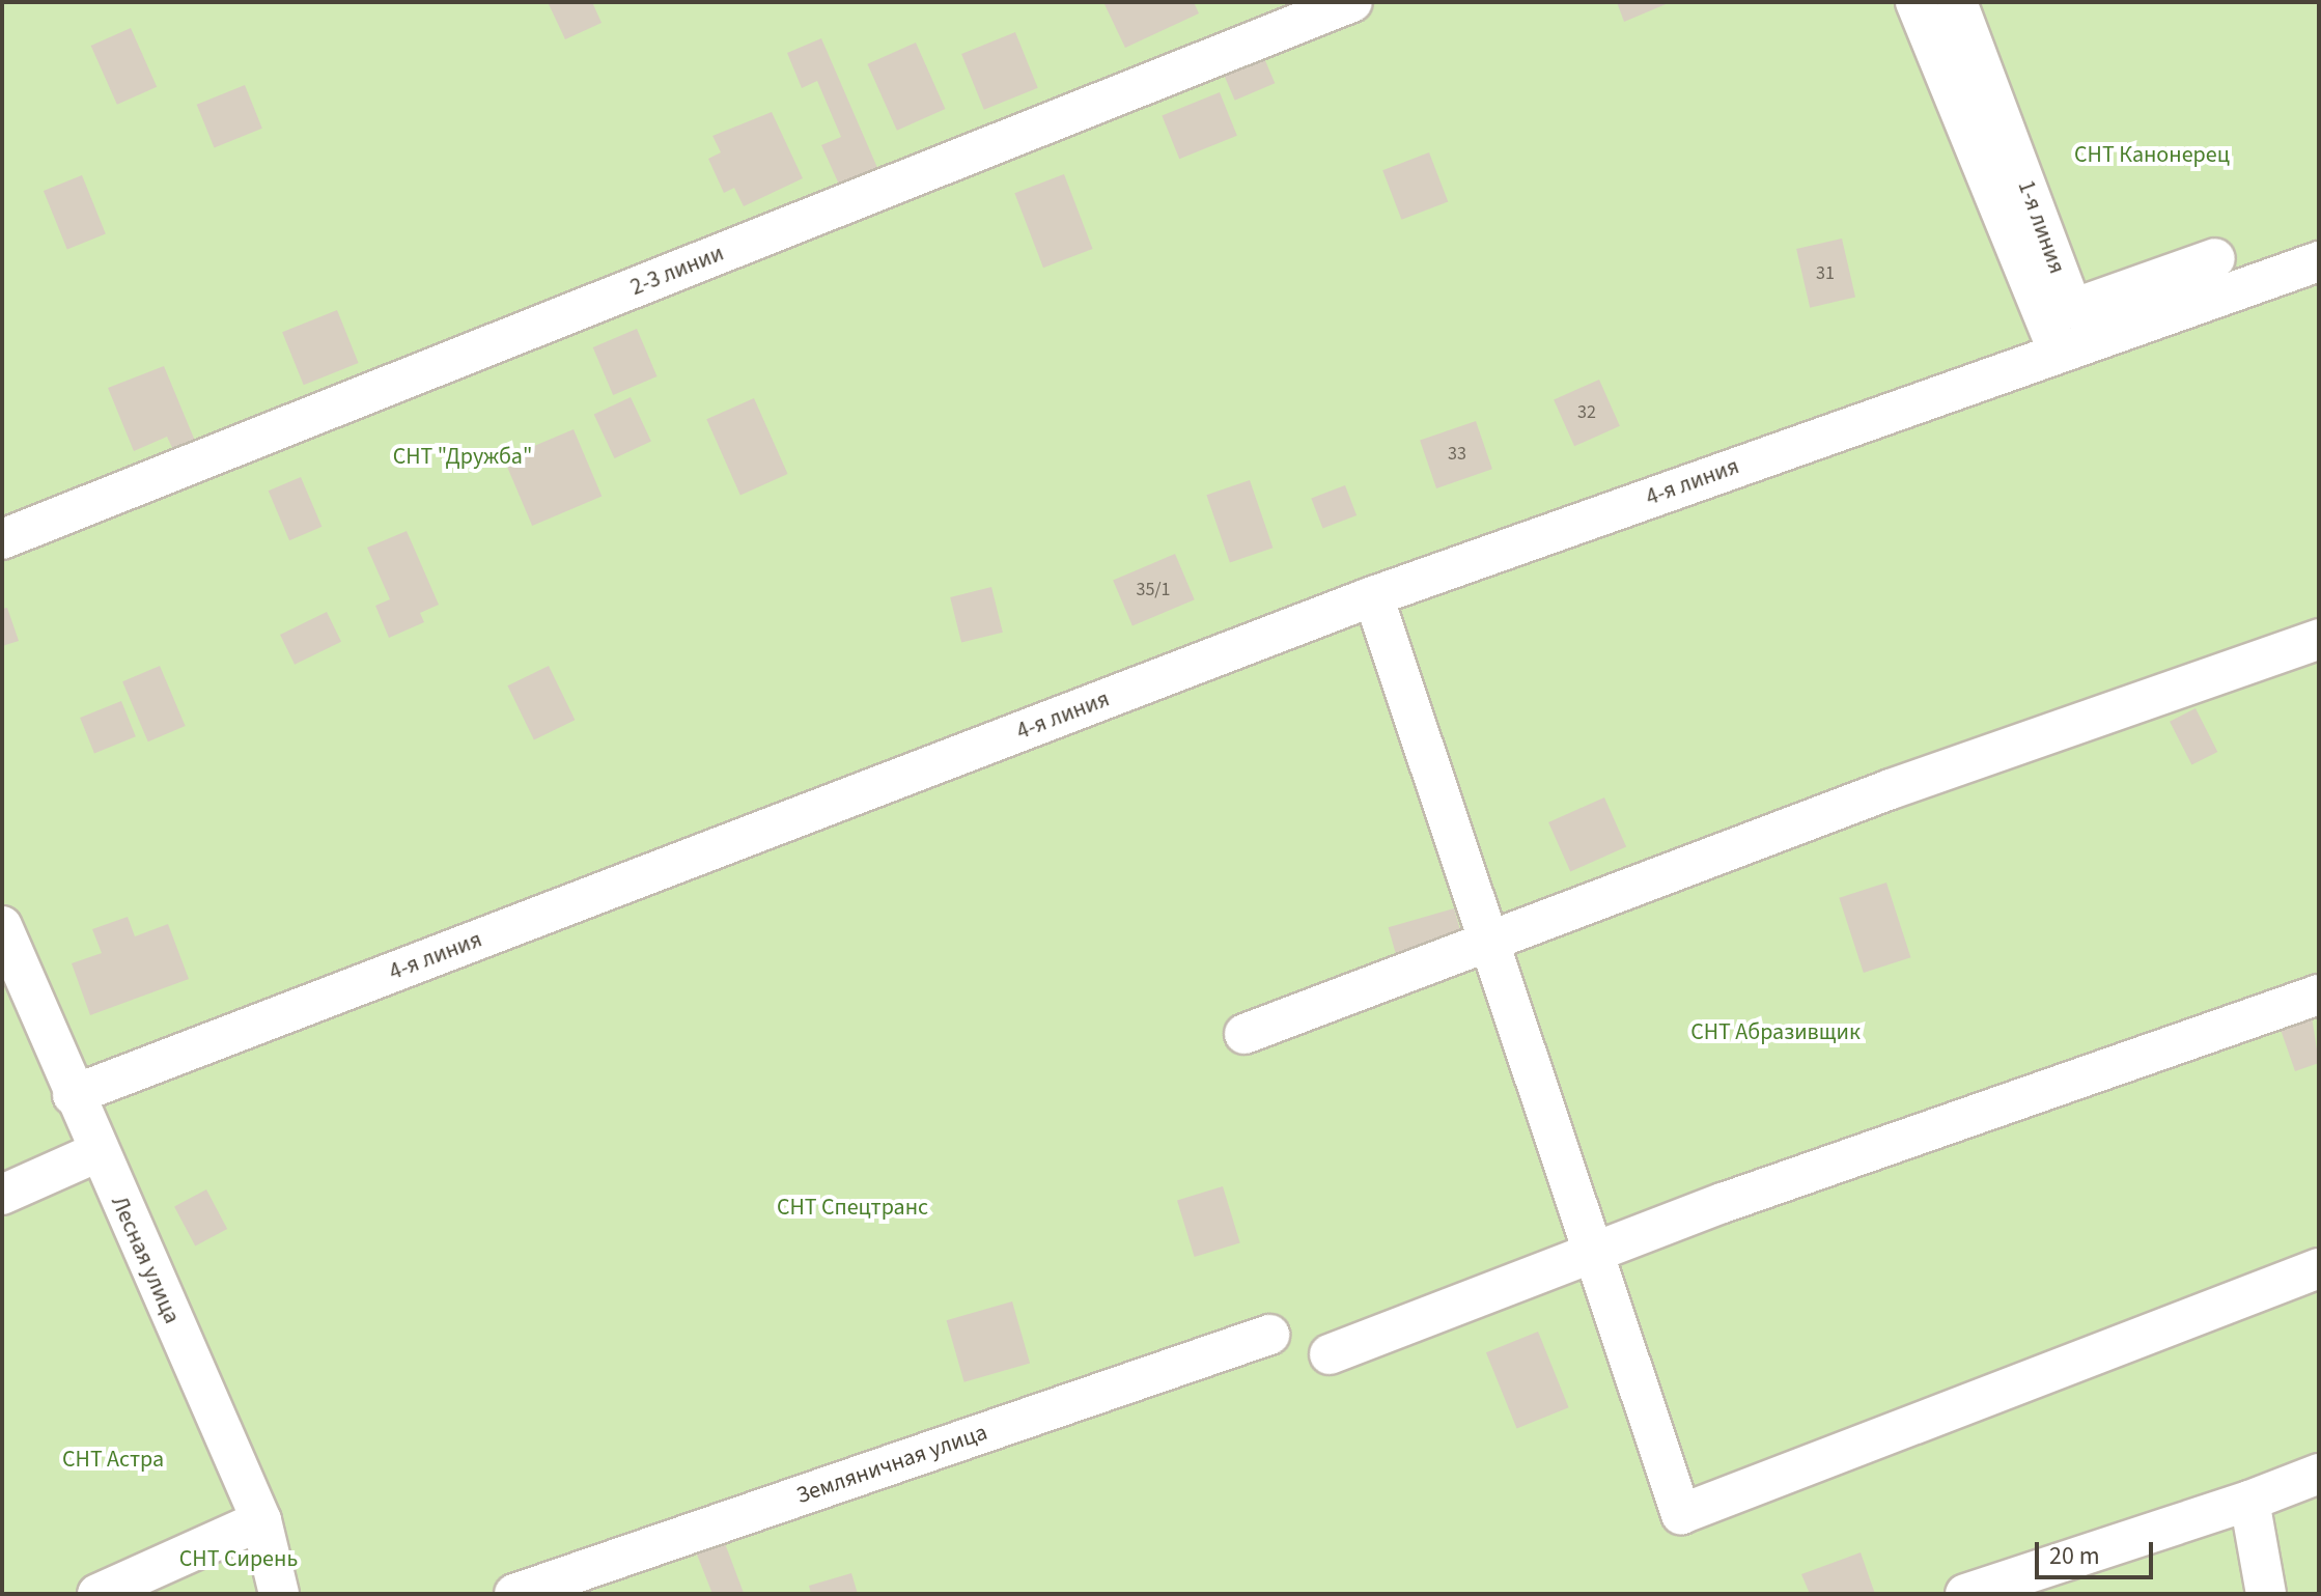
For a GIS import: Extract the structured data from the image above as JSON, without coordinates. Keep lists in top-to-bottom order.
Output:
{
  "streets": {
    "street": [
      "1-я линия",
      "2-3 линии",
      "4-я линия",
      "Лесная улица",
      "Земляничная улица"
    ]
  },
  "crossings": [
    ["4-я линия", "Лесная улица"]
  ],
  "parks": [
    "СНТ Канонерец",
    "СНТ \"Дружба\"",
    "СНТ Абразивщик",
    "СНТ Спецтранс",
    "СНТ Астра",
    "СНТ Сирень"
  ],
  "house_numbers": [
    "31",
    "32",
    "33",
    "35/1"
  ],
  "scale_bar": "20 m"
}
